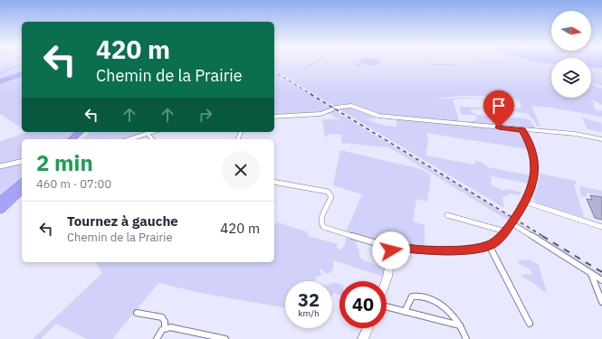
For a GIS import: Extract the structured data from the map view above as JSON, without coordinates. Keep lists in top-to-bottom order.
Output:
{
  "north": "right",
  "page": {
    "turn": ["420 m", "Chemin de la Prairie"],
    "heading": ["2 min", "460 m · 07:00"],
    "list": [
      {
        "name": "Tournez à gauche",
        "note": "Chemin de la Prairie",
        "value": "420 m"
      }
    ],
    "speed": "32 km/h",
    "limit": "40"
  }
}
